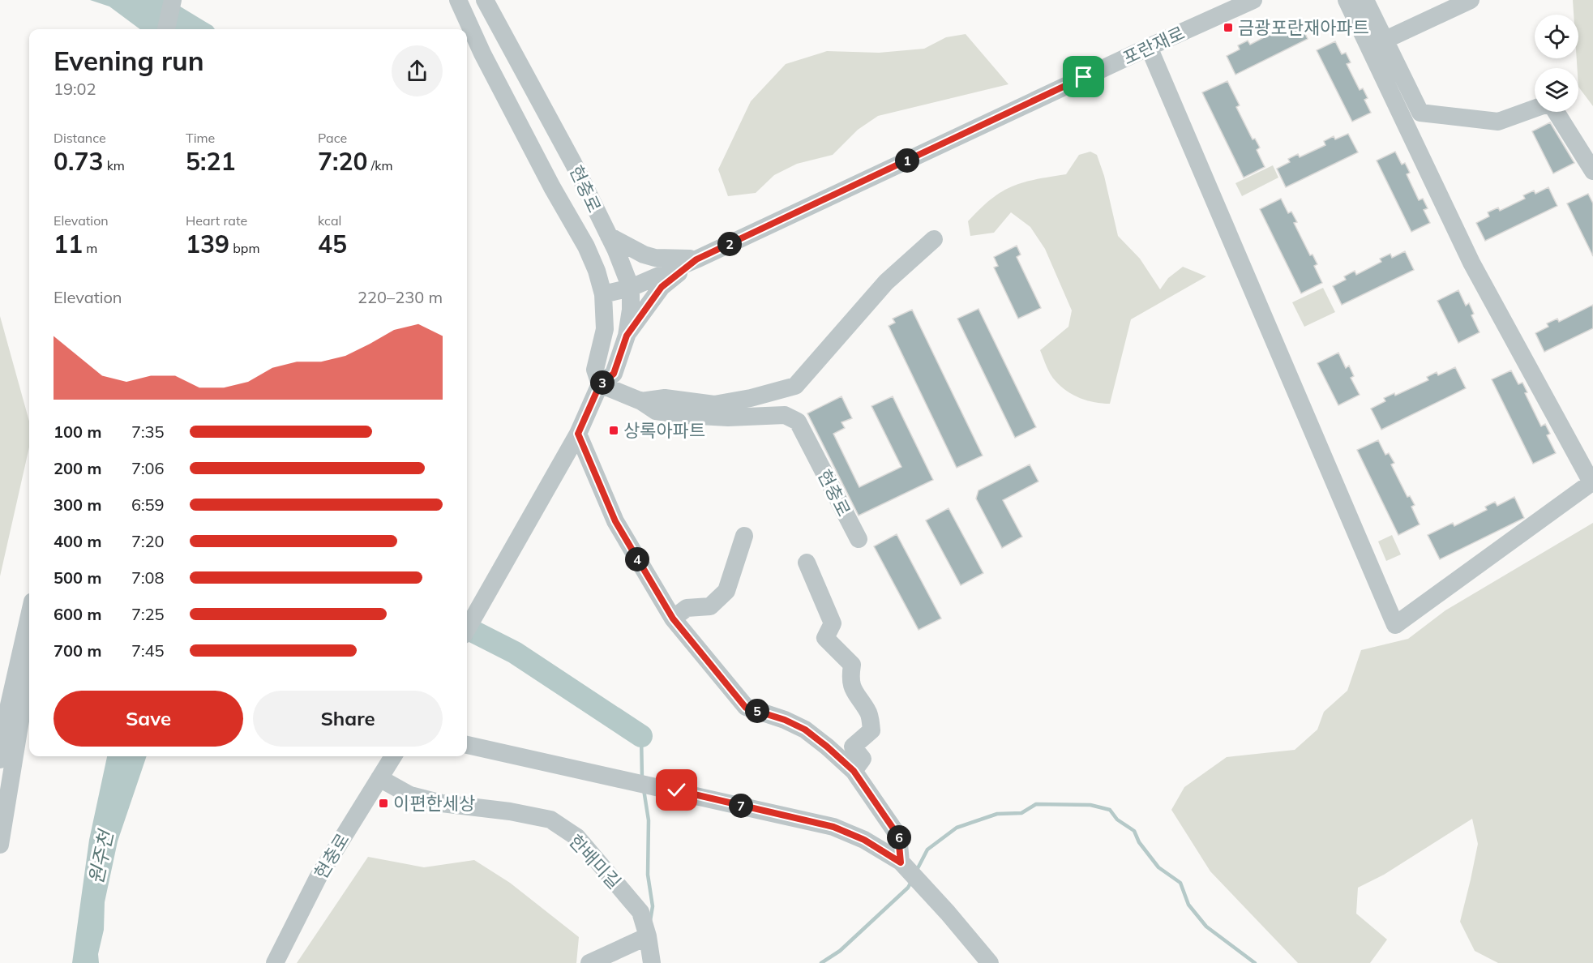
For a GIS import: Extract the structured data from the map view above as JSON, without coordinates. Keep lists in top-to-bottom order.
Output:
{
  "streets": {
    "street": ["포란재로", "현충로", "한배미길"]
  },
  "crossings": [
    ["포란재로", "현충로"],
    ["현충로", "한배미길"]
  ],
  "water": ["원주천"],
  "places": {
    "transit": ["금광포란재아파트", "상록아파트", "이편한세상"]
  },
  "page": {
    "heading": ["Evening run", "19:02"],
    "stats": [
      ["Distance", "0.73 km"],
      ["Time", "5:21"],
      ["Pace", "7:20 /km"],
      ["Elevation", "11 m"],
      ["Heart rate", "139 bpm"],
      ["kcal", "45"]
    ],
    "pins": [
      "1",
      "2",
      "3",
      "4",
      "5",
      "7",
      "6"
    ],
    "chart": ["Elevation", "220–230 m"],
    "list": [
      {
        "name": "100 m",
        "note": "7:35"
      },
      {
        "name": "200 m",
        "note": "7:06"
      },
      {
        "name": "300 m",
        "note": "6:59"
      },
      {
        "name": "400 m",
        "note": "7:20"
      },
      {
        "name": "500 m",
        "note": "7:08"
      },
      {
        "name": "600 m",
        "note": "7:25"
      },
      {
        "name": "700 m",
        "note": "7:45"
      }
    ],
    "buttons": ["Save", "Share"]
  }
}
